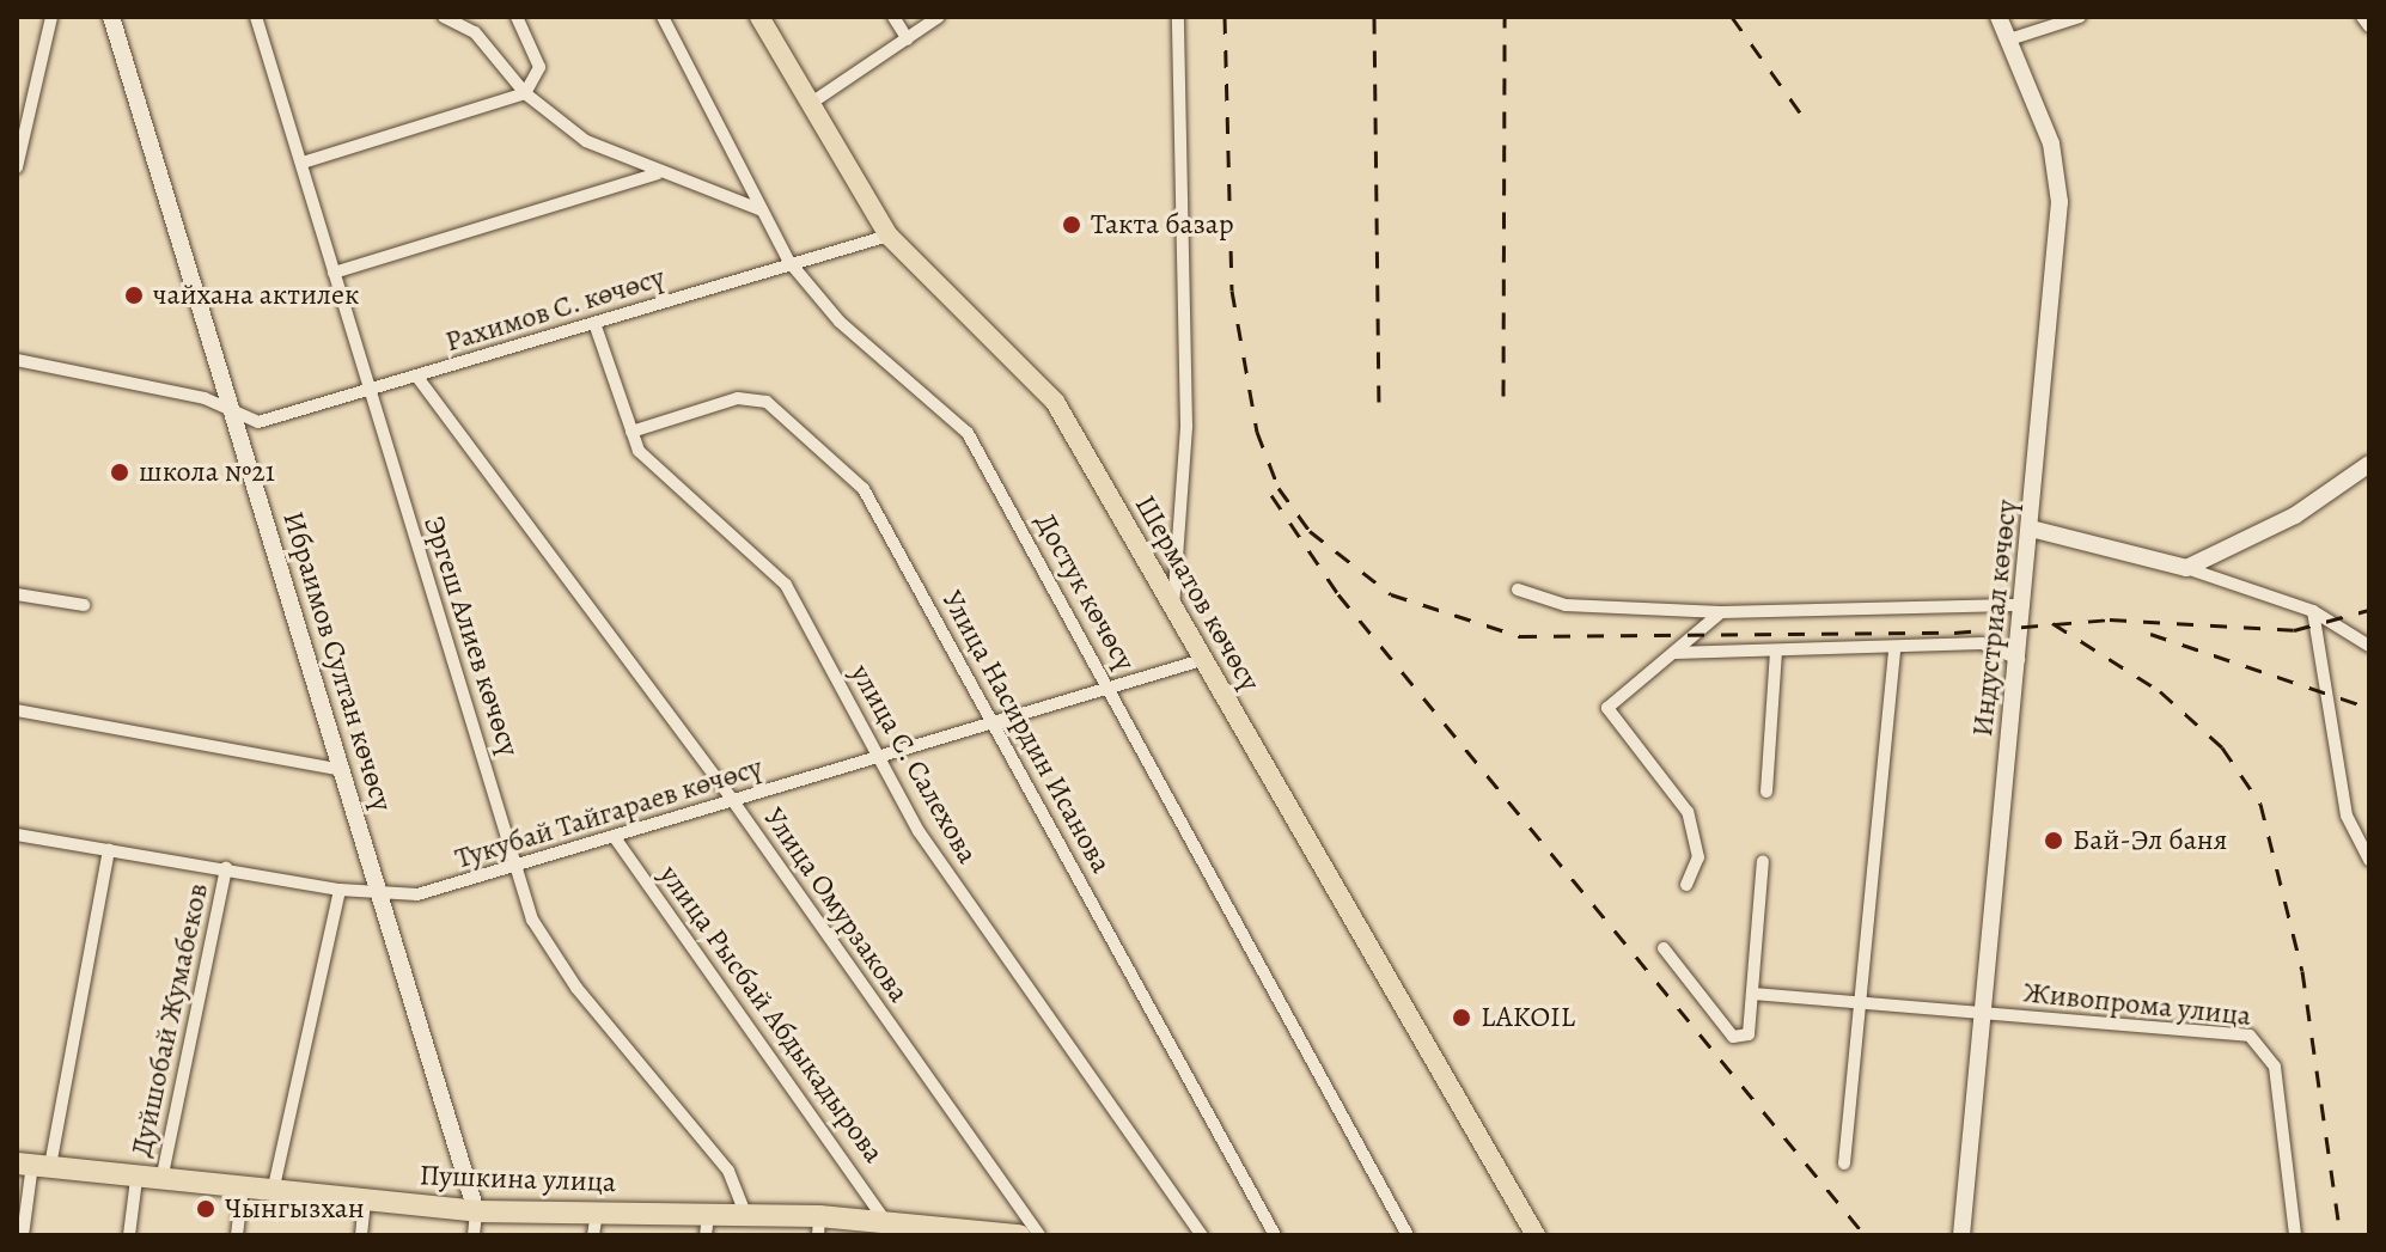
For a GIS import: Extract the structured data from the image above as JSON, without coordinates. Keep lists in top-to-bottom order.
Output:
{
  "streets": {
    "highway": ["Пушкина улица"],
    "main road": ["Шерматов көчөсү", "Индустриал көчөсү", "Ибраимов Султан көчөсү"],
    "street": [
      "Рахимов С. көчөсү",
      "Достук көчөсү",
      "Эргеш Алиев көчөсү",
      "Улица Насирдин Исанова",
      "улица С. Салехова",
      "Тукубай Тайгараев көчөсү",
      "Улица Омурзакова",
      "Живопрома улица",
      "улица Рысбай Абдыкадырова",
      "Дуйшобай Жумабеков"
    ]
  },
  "crossings": [
    ["Рахимов С. көчөсү", "Достук көчөсү"],
    ["Рахимов С. көчөсү", "Шерматов көчөсү"],
    ["Рахимов С. көчөсү", "Эргеш Алиев көчөсү"],
    ["Рахимов С. көчөсү", "Ибраимов Султан көчөсү"],
    ["Рахимов С. көчөсү", "улица С. Салехова"],
    ["Рахимов С. көчөсү", "Улица Омурзакова"],
    ["Достук көчөсү", "Тукубай Тайгараев көчөсү"],
    ["Шерматов көчөсү", "Тукубай Тайгараев көчөсү"],
    ["Индустриал көчөсү", "Живопрома улица"],
    ["Эргеш Алиев көчөсү", "Тукубай Тайгараев көчөсү"],
    ["Эргеш Алиев көчөсү", "Пушкина улица"],
    ["Ибраимов Султан көчөсү", "Тукубай Тайгараев көчөсү"],
    ["Ибраимов Султан көчөсү", "Пушкина улица"],
    ["Улица Насирдин Исанова", "улица С. Салехова"],
    ["Улица Насирдин Исанова", "Тукубай Тайгараев көчөсү"],
    ["улица С. Салехова", "Тукубай Тайгараев көчөсү"],
    ["Тукубай Тайгараев көчөсү", "Улица Омурзакова"],
    ["Тукубай Тайгараев көчөсү", "улица Рысбай Абдыкадырова"],
    ["Тукубай Тайгараев көчөсү", "Дуйшобай Жумабеков"],
    ["улица Рысбай Абдыкадырова", "Пушкина улица"],
    ["Дуйшобай Жумабеков", "Пушкина улица"]
  ],
  "places": [
    "Такта базар",
    "чайхана актилек",
    "школа №21",
    "Бай-Эл баня",
    "LAKOIL",
    "Чынгызхан"
  ]
}
